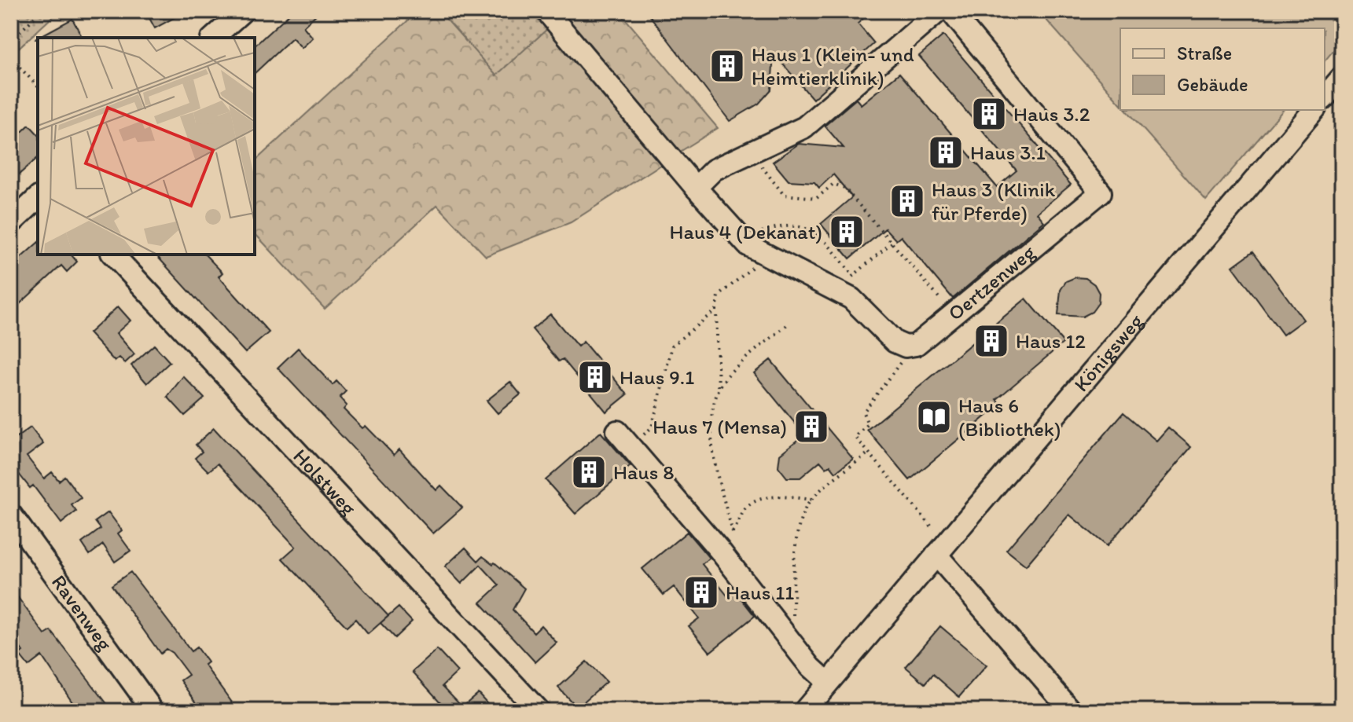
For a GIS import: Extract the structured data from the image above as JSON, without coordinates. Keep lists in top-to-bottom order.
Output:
{
  "streets": {
    "street": [
      "Oertzenweg",
      "Königsweg",
      "Holstweg",
      "Ravenweg"
    ]
  },
  "places": {
    "building": [
      "Haus 1 (Klein- und Heimtierklinik)",
      "Haus 3.2",
      "Haus 3.1",
      "Haus 3 (Klinik für Pferde)",
      "Haus 4 (Dekanat)",
      "Haus 12",
      "Haus 9.1",
      "Haus 7 (Mensa)",
      "Haus 8",
      "Haus 11"
    ],
    "library": ["Haus 6 (Bibliothek)"]
  },
  "legend": ["Straße", "Gebäude"]
}
